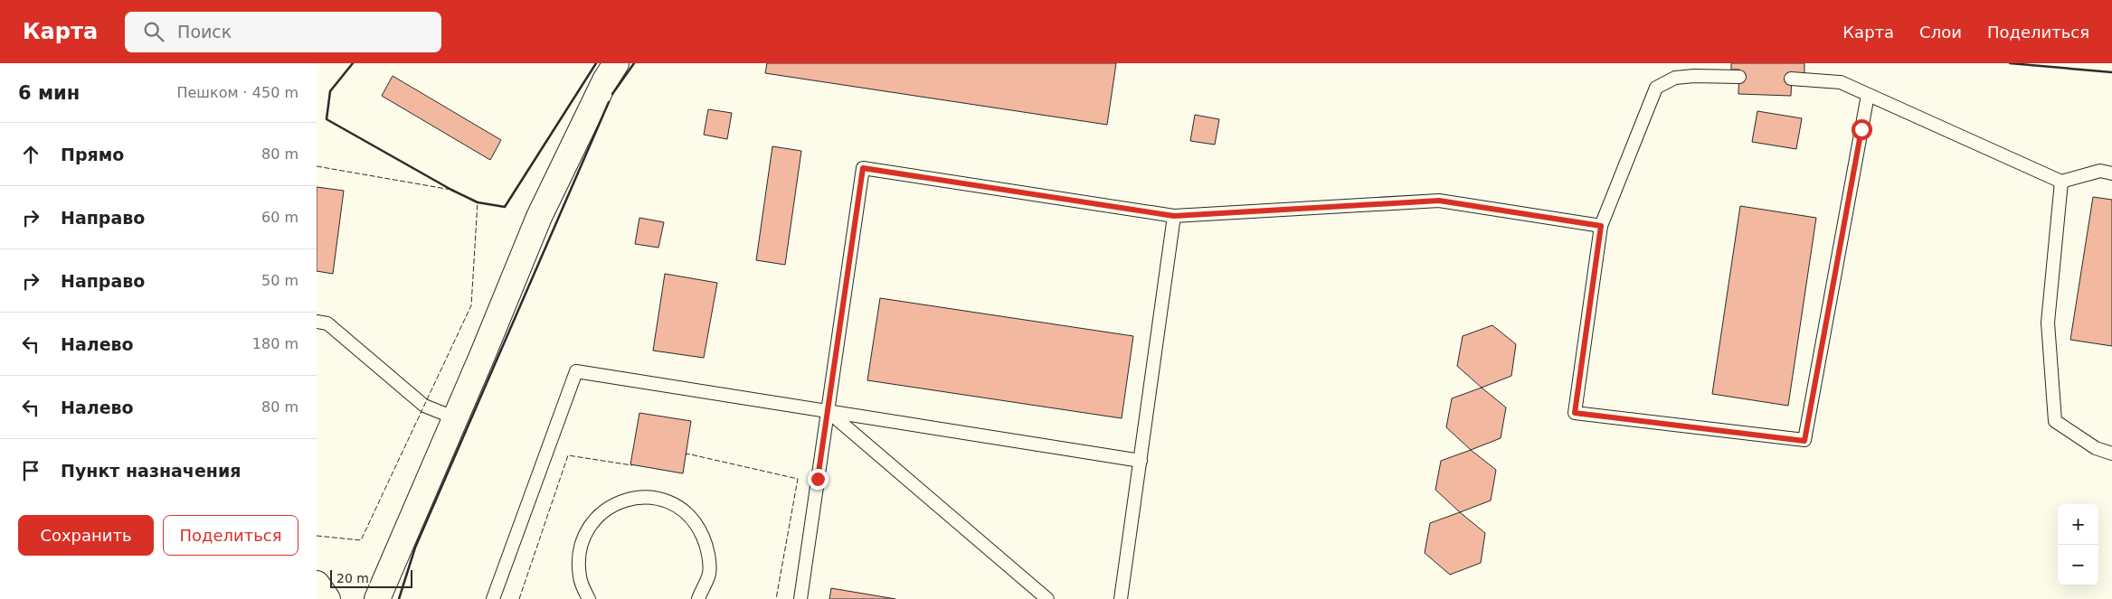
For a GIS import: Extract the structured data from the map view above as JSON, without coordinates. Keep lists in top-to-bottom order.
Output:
{
  "scale_bar": "20 m",
  "page": {
    "header": "Карта",
    "search": "Поиск",
    "nav": ["Карта", "Слои", "Поделиться"],
    "heading": ["6 мин", "Пешком · 450 m"],
    "list": [
      ["Прямо", "80 m"],
      ["Направо", "60 m"],
      ["Направо", "50 m"],
      ["Налево", "180 m"],
      ["Налево", "80 m"],
      "Пункт назначения"
    ],
    "buttons": ["Сохранить", "Поделиться"],
    "map_buttons": ["+", "−"],
    "scale": "20 m"
  }
}
